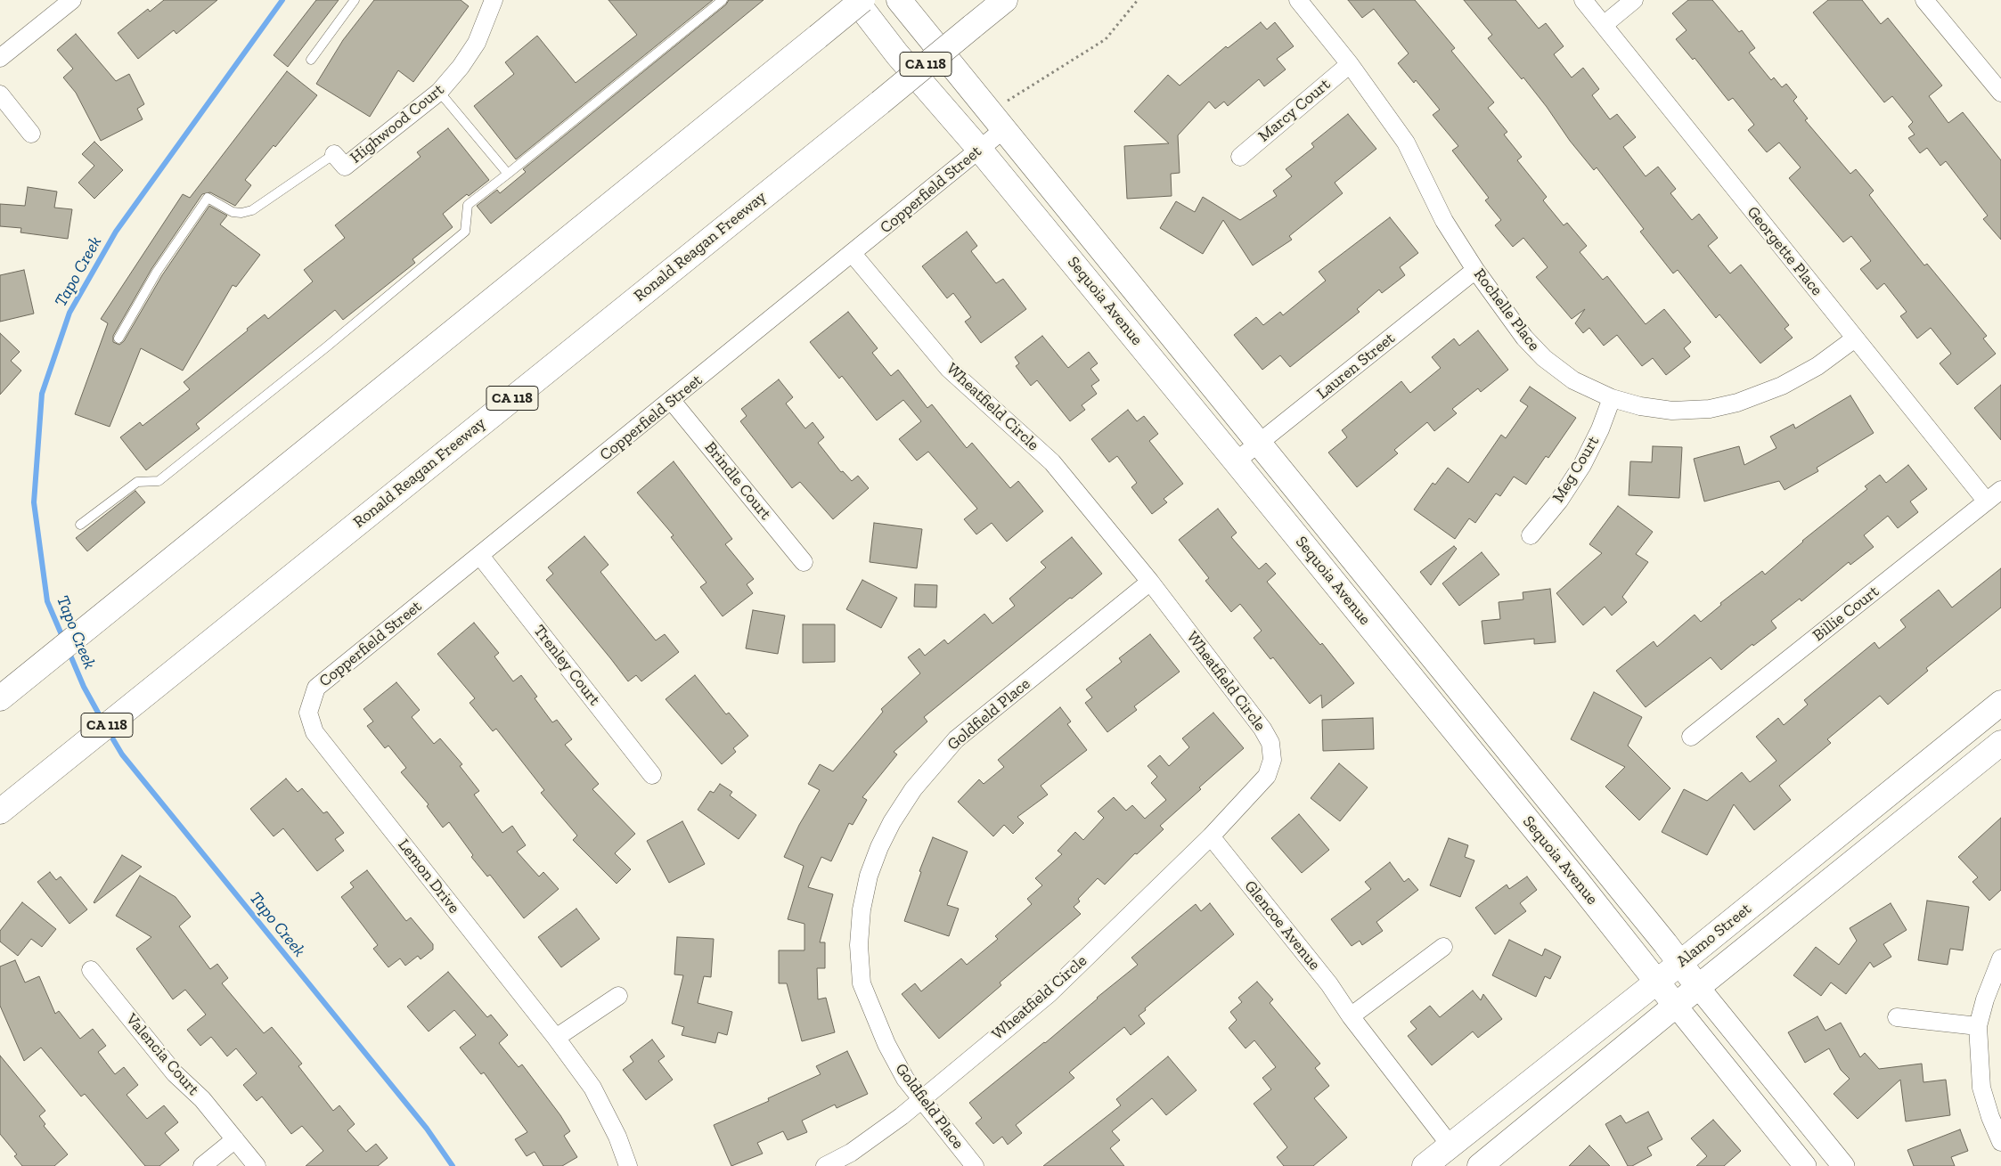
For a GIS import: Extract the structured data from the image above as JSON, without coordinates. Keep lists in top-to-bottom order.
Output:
{
  "streets": {
    "main road": [
      "CA 118",
      "Ronald Reagan Freeway",
      "Sequoia Avenue",
      "Alamo Street"
    ],
    "street": [
      "Marcy Court",
      "Highwood Court",
      "Copperfield Street",
      "Georgette Place",
      "Rochelle Place",
      "Lauren Street",
      "Wheatfield Circle",
      "Meg Court",
      "Brindle Court",
      "Billie Court",
      "Trenley Court",
      "Goldfield Place",
      "Lemon Drive",
      "Glencoe Avenue",
      "Valencia Court"
    ]
  },
  "crossings": [
    ["Marcy Court", "Rochelle Place"],
    ["Copperfield Street", "Sequoia Avenue"],
    ["Copperfield Street", "Wheatfield Circle"],
    ["Copperfield Street", "Brindle Court"],
    ["Copperfield Street", "Trenley Court"],
    ["Copperfield Street", "Lemon Drive"],
    ["Georgette Place", "Rochelle Place"],
    ["Georgette Place", "Billie Court"],
    ["Sequoia Avenue", "Lauren Street"],
    ["Sequoia Avenue", "Alamo Street"],
    ["Rochelle Place", "Lauren Street"],
    ["Rochelle Place", "Meg Court"],
    ["Wheatfield Circle", "Goldfield Place"],
    ["Wheatfield Circle", "Glencoe Avenue"],
    ["Glencoe Avenue", "Alamo Street"]
  ],
  "water": ["Tapo Creek"]
}
